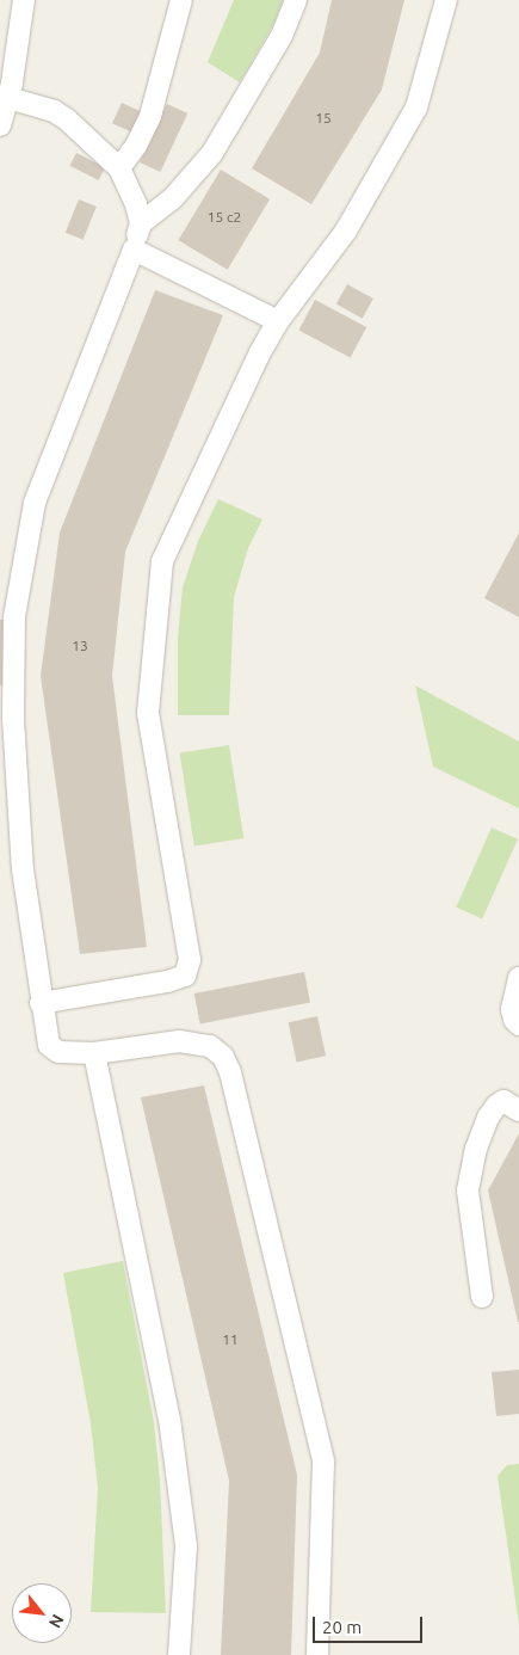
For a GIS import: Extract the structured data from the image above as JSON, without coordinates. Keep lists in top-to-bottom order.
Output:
{
  "house_numbers": [
    "15",
    "15 с2",
    "13",
    "11"
  ],
  "scale_bar": "20 m",
  "north": "bottom right"
}
